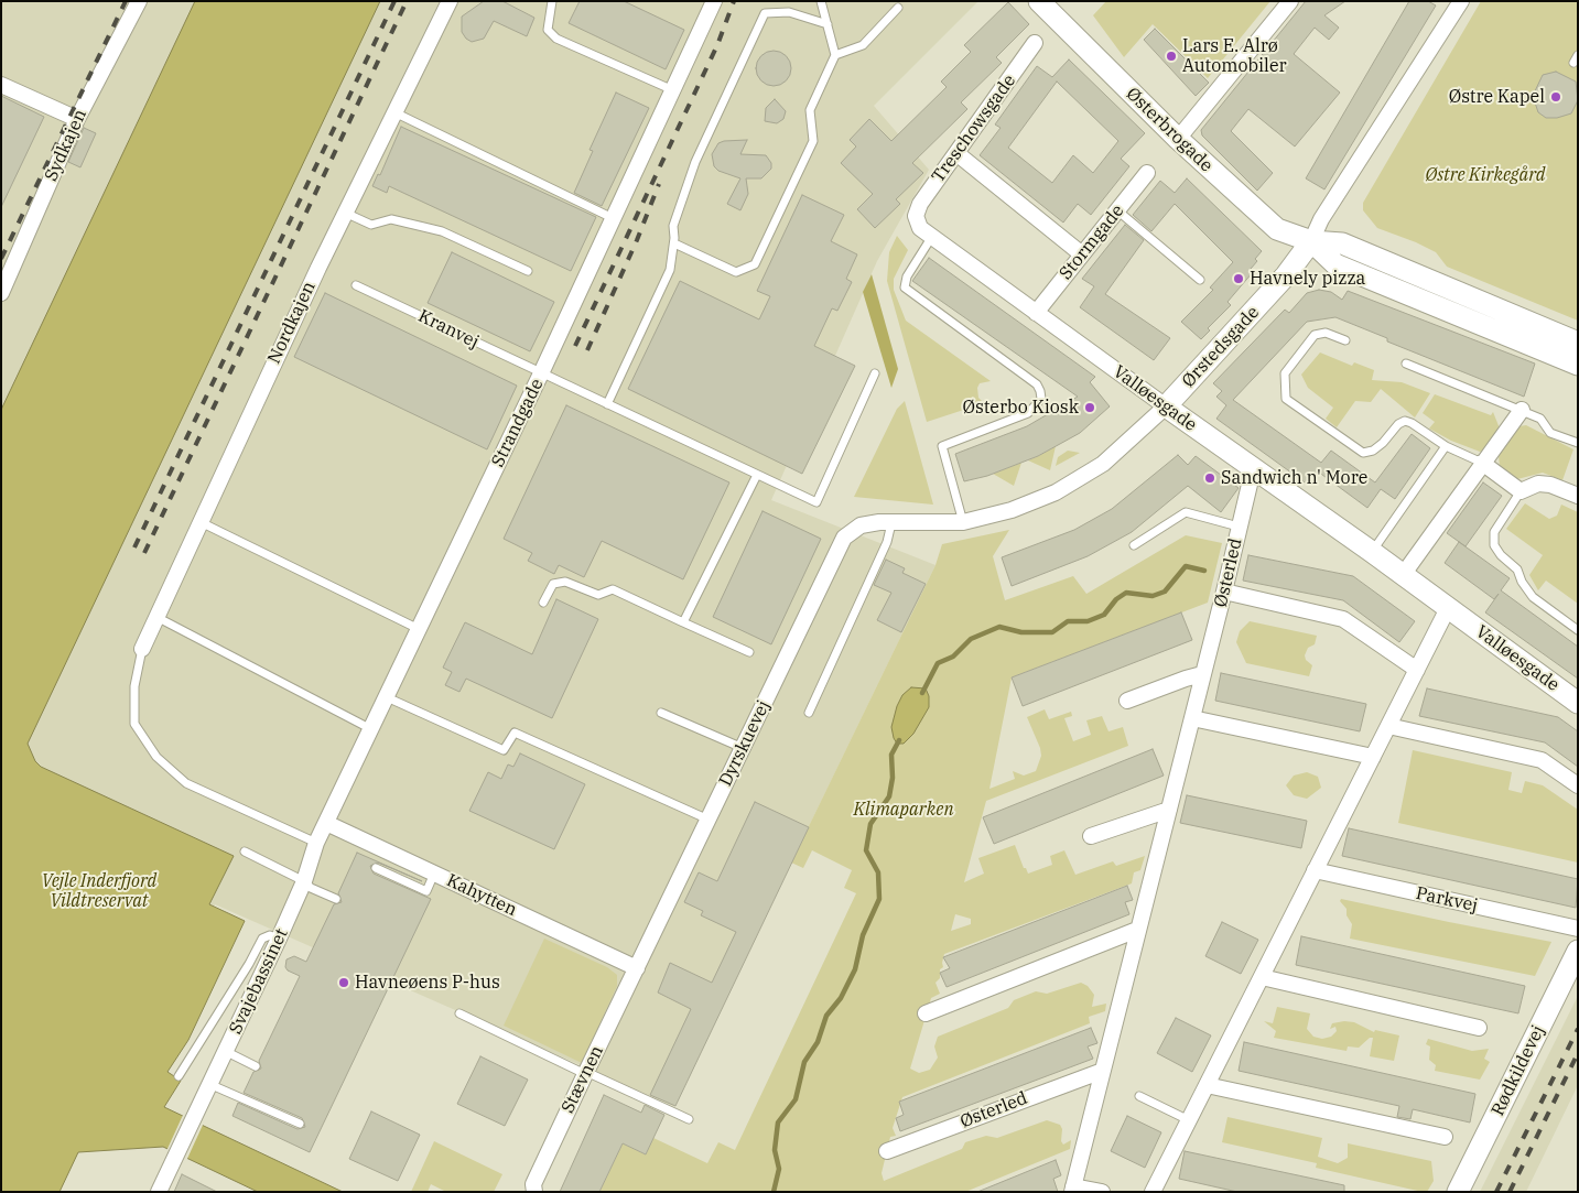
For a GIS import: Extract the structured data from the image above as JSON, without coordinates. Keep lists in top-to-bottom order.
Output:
{
  "streets": {
    "street": [
      "Treschowsgade",
      "Østerbrogade",
      "Sydkajen",
      "Stormgade",
      "Nordkajen",
      "Ørstedsgade",
      "Valløesgade",
      "Strandgade",
      "Østerled",
      "Dyrskuevej",
      "Kahytten",
      "Parkvej",
      "Svajebassinet",
      "Rødkildevej",
      "Stævnen"
    ],
    "lane": ["Kranvej"]
  },
  "crossings": [
    ["Treschowsgade", "Valløesgade"],
    ["Østerbrogade", "Ørstedsgade"],
    ["Stormgade", "Valløesgade"],
    ["Kranvej", "Strandgade"],
    ["Ørstedsgade", "Valløesgade"],
    ["Ørstedsgade", "Dyrskuevej"],
    ["Valløesgade", "Østerled"],
    ["Strandgade", "Kahytten"],
    ["Strandgade", "Svajebassinet"],
    ["Dyrskuevej", "Kahytten"],
    ["Dyrskuevej", "Stævnen"],
    ["Kahytten", "Stævnen"]
  ],
  "parks": ["Østre Kirkegård", "Klimaparken", "Vejle Inderfjord Vildtreservat"],
  "places": [
    "Lars E. Alrø Automobiler",
    "Østre Kapel",
    "Havnely pizza",
    "Østerbo Kiosk",
    "Sandwich n' More",
    "Havneøens P-hus"
  ]
}
